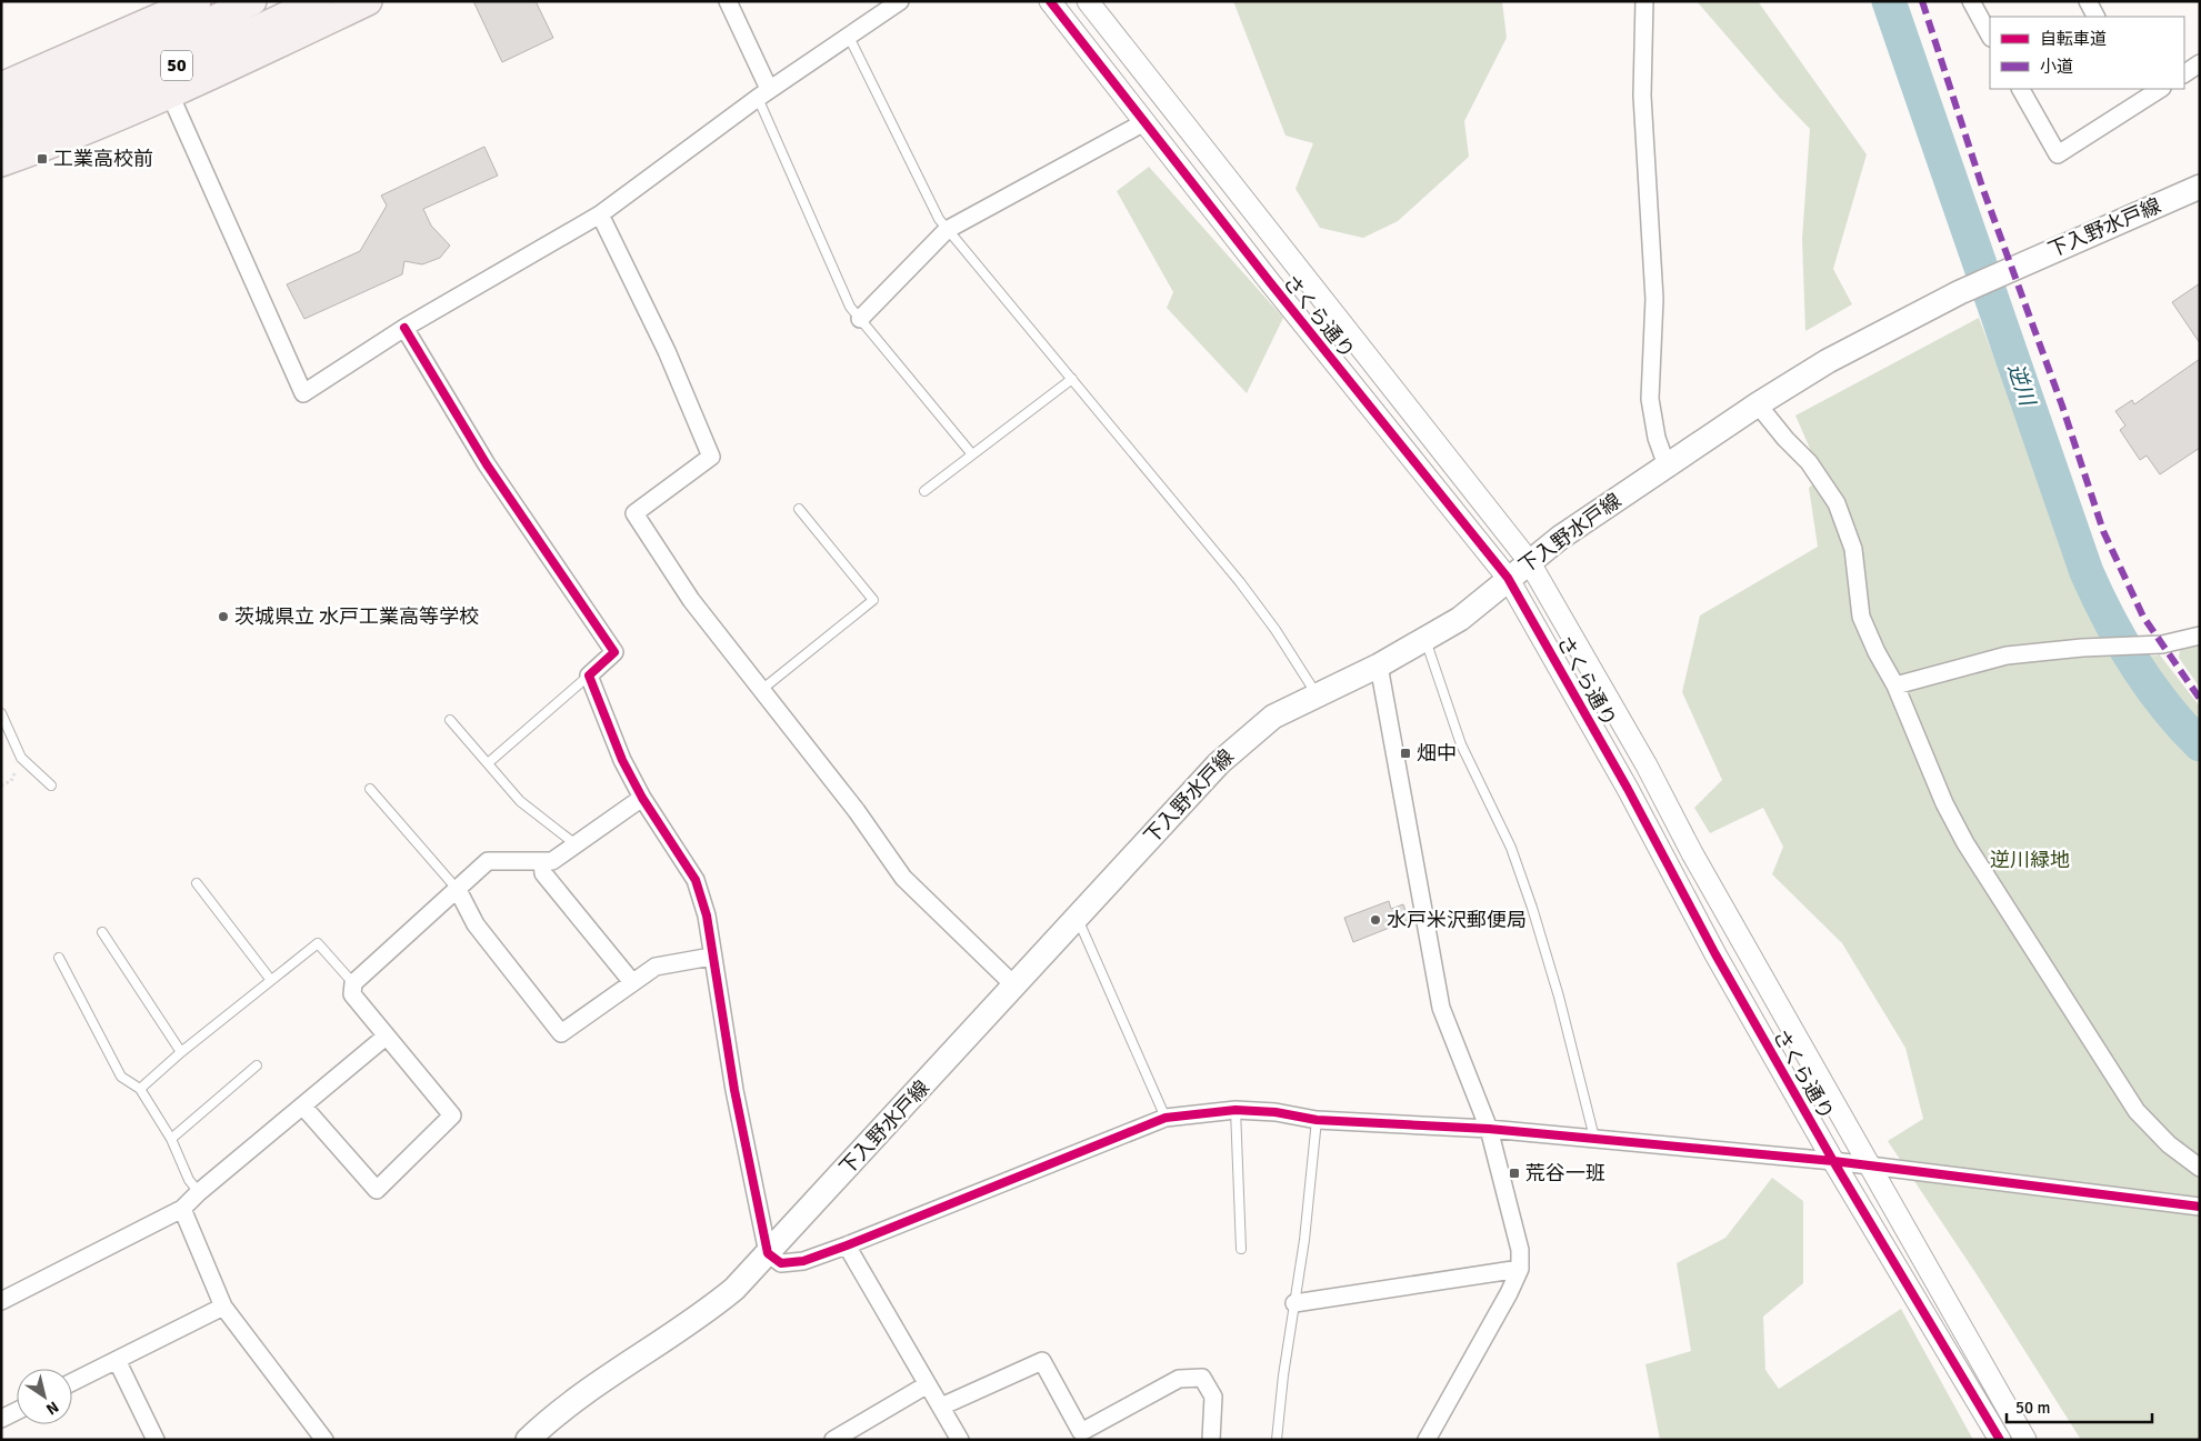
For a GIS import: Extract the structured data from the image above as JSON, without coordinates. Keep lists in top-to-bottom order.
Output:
{
  "streets": {
    "highway": ["50"],
    "main road": ["下入野水戸線"],
    "street": ["さくら通り"]
  },
  "crossings": [
    ["下入野水戸線", "さくら通り"]
  ],
  "water": ["逆川"],
  "parks": ["逆川緑地"],
  "places": {
    "transit": ["工業高校前", "畑中", "荒谷一班"],
    "other": ["茨城県立 水戸工業高等学校", "水戸米沢郵便局"]
  },
  "legend": ["自転車道", "小道"],
  "scale_bar": "50 m",
  "north": "bottom right"
}
